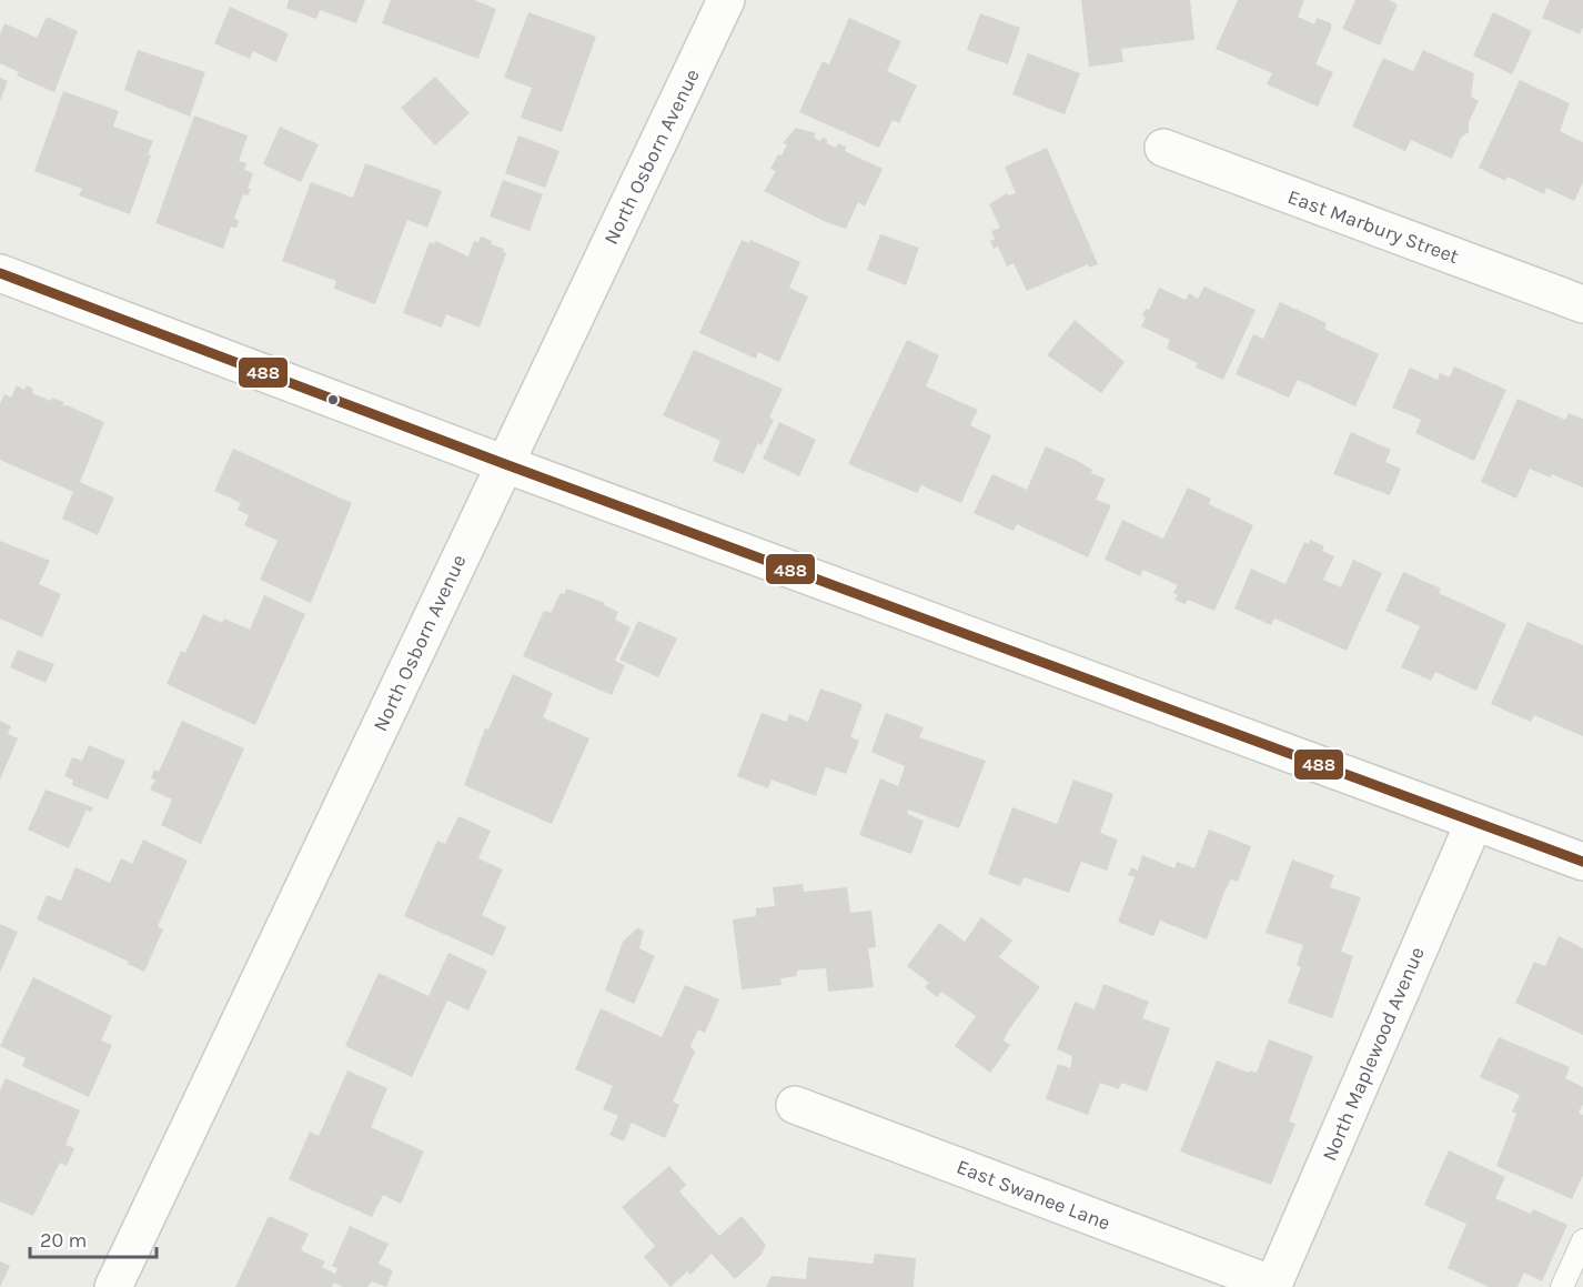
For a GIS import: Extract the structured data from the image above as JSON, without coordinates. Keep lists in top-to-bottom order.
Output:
{
  "streets": {
    "street": [
      "North Osborn Avenue",
      "East Marbury Street",
      "North Maplewood Avenue",
      "East Swanee Lane"
    ]
  },
  "crossings": [
    ["North Maplewood Avenue", "East Swanee Lane"]
  ],
  "lines": ["transit line 488"],
  "scale_bar": "20 m"
}
